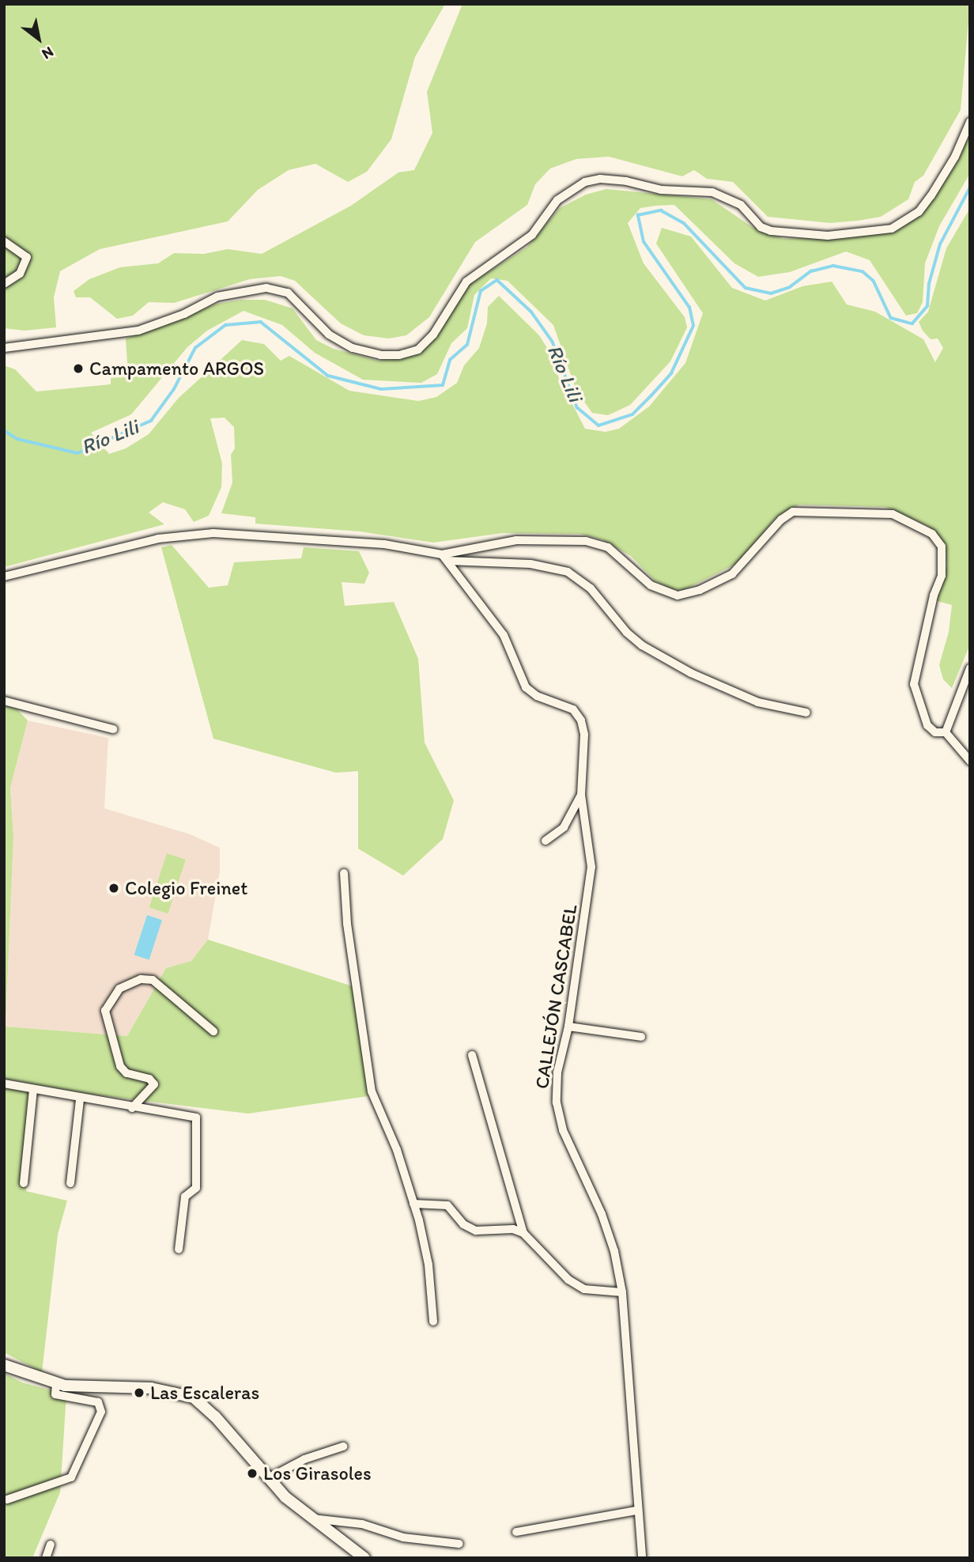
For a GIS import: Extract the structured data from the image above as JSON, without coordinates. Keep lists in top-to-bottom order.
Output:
{
  "streets": {
    "street": ["CALLEJÓN CASCABEL"]
  },
  "water": ["Río Lili"],
  "places": [
    "Campamento ARGOS",
    "Colegio Freinet",
    "Las Escaleras",
    "Los Girasoles"
  ],
  "north": "bottom right"
}
